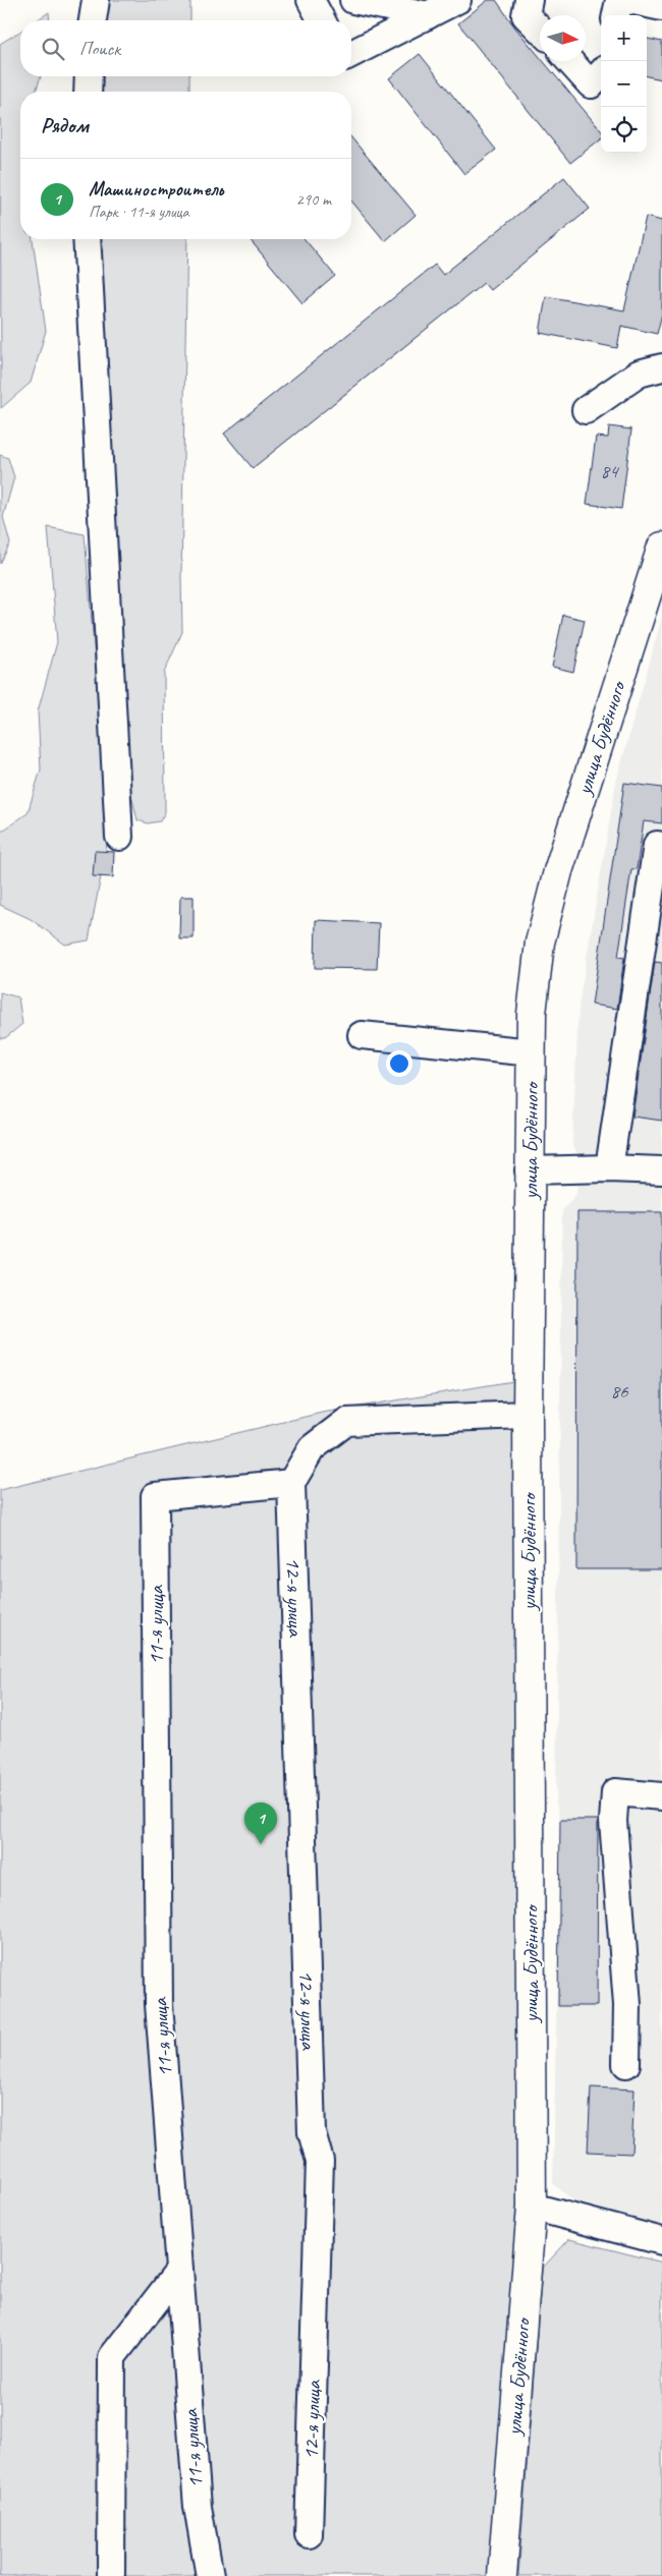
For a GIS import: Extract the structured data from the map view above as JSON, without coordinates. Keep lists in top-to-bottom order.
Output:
{
  "streets": {
    "main road": ["улица Будённого"],
    "street": ["12-я улица", "11-я улица"]
  },
  "crossings": [
    ["12-я улица", "11-я улица"]
  ],
  "house_numbers": ["84", "86"],
  "north": "right",
  "page": {
    "map_buttons": ["+", "−"],
    "search": "Поиск",
    "heading": "Рядом",
    "list": [
      {
        "mark": "1",
        "name": "Машиностроитель",
        "note": "Парк · 11-я улица",
        "value": "290 m"
      }
    ],
    "pins": "1"
  }
}
